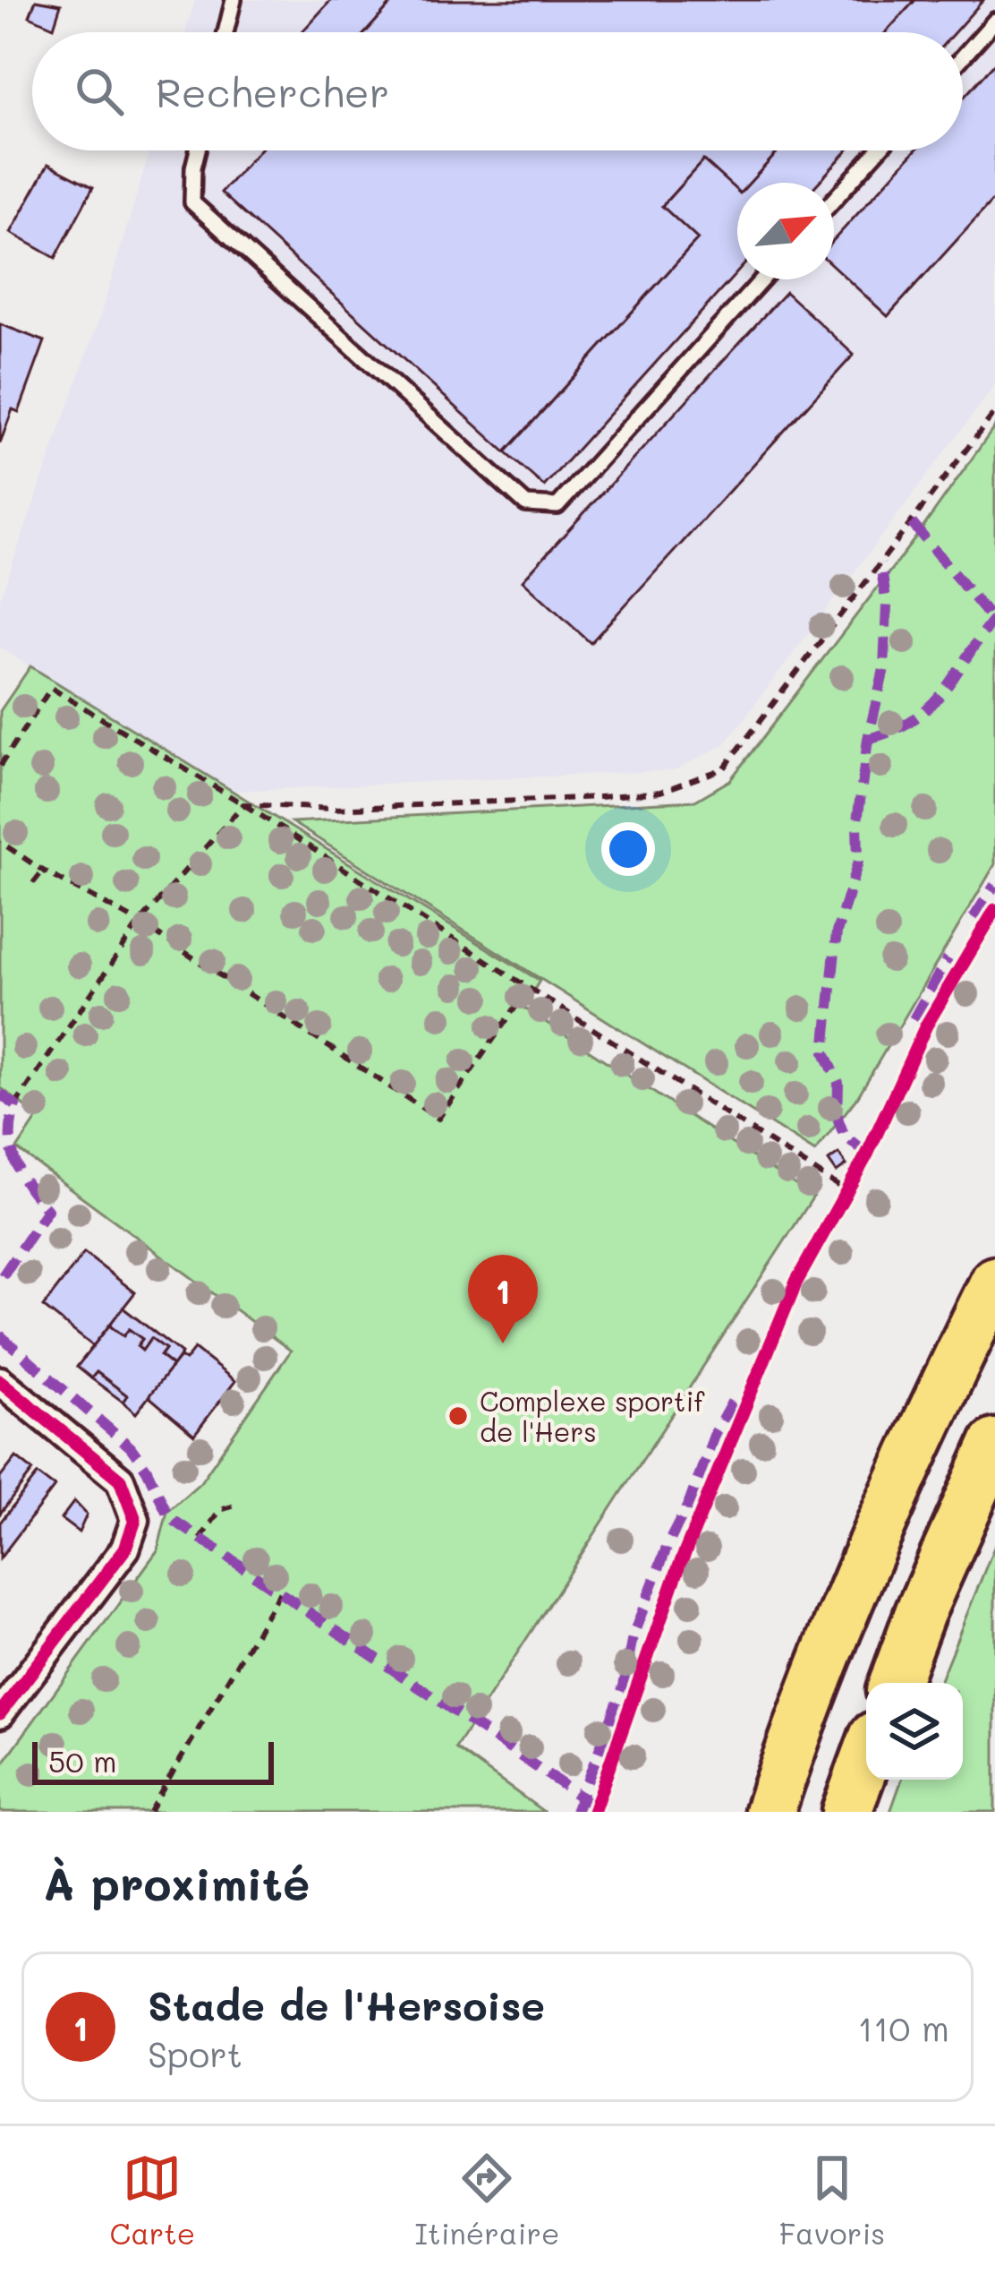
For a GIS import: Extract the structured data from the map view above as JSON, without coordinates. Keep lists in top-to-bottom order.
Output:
{
  "places": ["Complexe sportif de l'Hers"],
  "scale_bar": "50 m",
  "north": "top right",
  "page": {
    "search": "Rechercher",
    "pins": "1",
    "scale": "50 m",
    "heading": "À proximité",
    "list": [
      {
        "mark": "1",
        "name": "Stade de l'Hersoise",
        "note": "Sport",
        "value": "110 m"
      }
    ],
    "nav": ["Carte", "Itinéraire", "Favoris"]
  }
}
